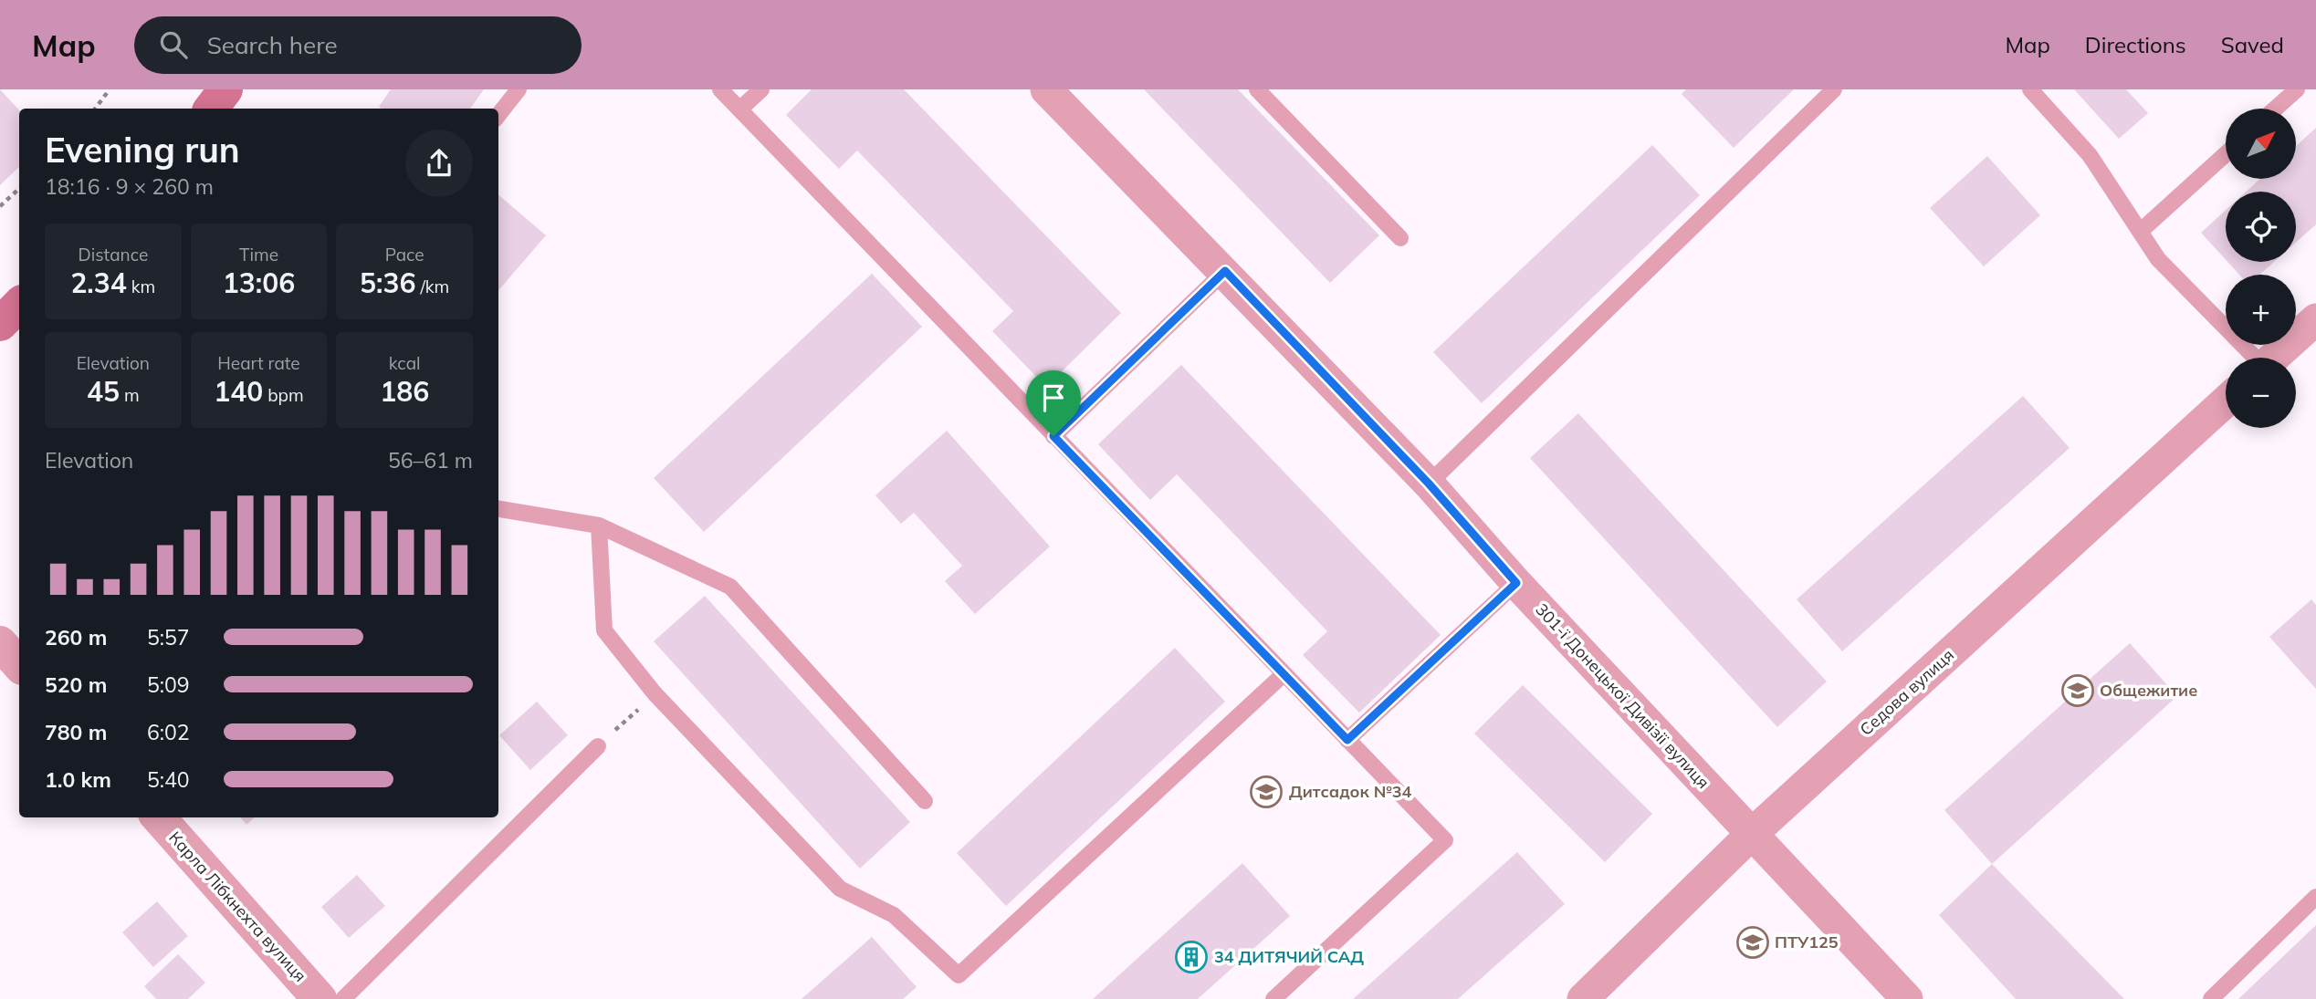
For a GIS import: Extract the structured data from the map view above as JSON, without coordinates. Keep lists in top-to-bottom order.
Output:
{
  "streets": {
    "street": ["Седова вулиця", "301-ї Донецької Дивізії вулиця", "Карла Лібкнехта вулиця"]
  },
  "crossings": [
    ["Седова вулиця", "301-ї Донецької Дивізії вулиця"]
  ],
  "places": {
    "school or university": ["Общежитие", "Дитсадок №34", "ПТУ125"],
    "building": ["34 ДИТЯЧИЙ САД"]
  },
  "north": "top right",
  "page": {
    "header": "Map",
    "search": "Search here",
    "nav": ["Map", "Directions", "Saved"],
    "map_buttons": ["+", "−"],
    "heading": ["Evening run", "18:16 · 9 × 260 m"],
    "stats": [
      ["Distance", "2.34 km"],
      ["Time", "13:06"],
      ["Pace", "5:36 /km"],
      ["Elevation", "45 m"],
      ["Heart rate", "140 bpm"],
      ["kcal", "186"]
    ],
    "chart": ["Elevation", "56–61 m"],
    "list": [
      {
        "name": "260 m",
        "note": "5:57"
      },
      {
        "name": "520 m",
        "note": "5:09"
      },
      {
        "name": "780 m",
        "note": "6:02"
      },
      {
        "name": "1.0 km",
        "note": "5:40"
      }
    ]
  }
}
